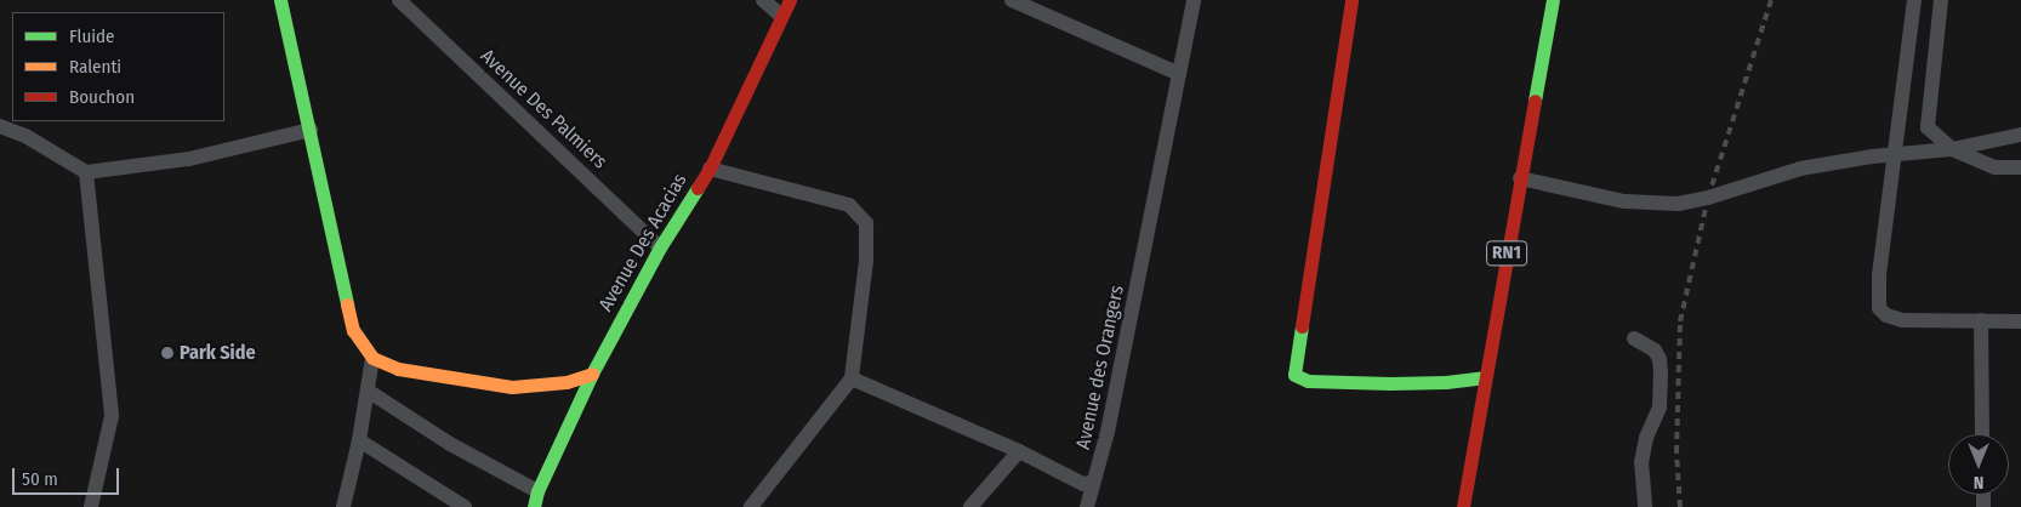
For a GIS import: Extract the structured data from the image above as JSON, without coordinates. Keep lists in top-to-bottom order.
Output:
{
  "streets": {
    "main road": ["Avenue Des Acacias", "RN1"],
    "street": ["Avenue Des Palmiers", "Avenue des Orangers"]
  },
  "crossings": [
    ["Avenue Des Palmiers", "Avenue Des Acacias"]
  ],
  "places": ["Park Side"],
  "legend": ["Fluide", "Ralenti", "Bouchon"],
  "scale_bar": "50 m",
  "north": "bottom"
}
